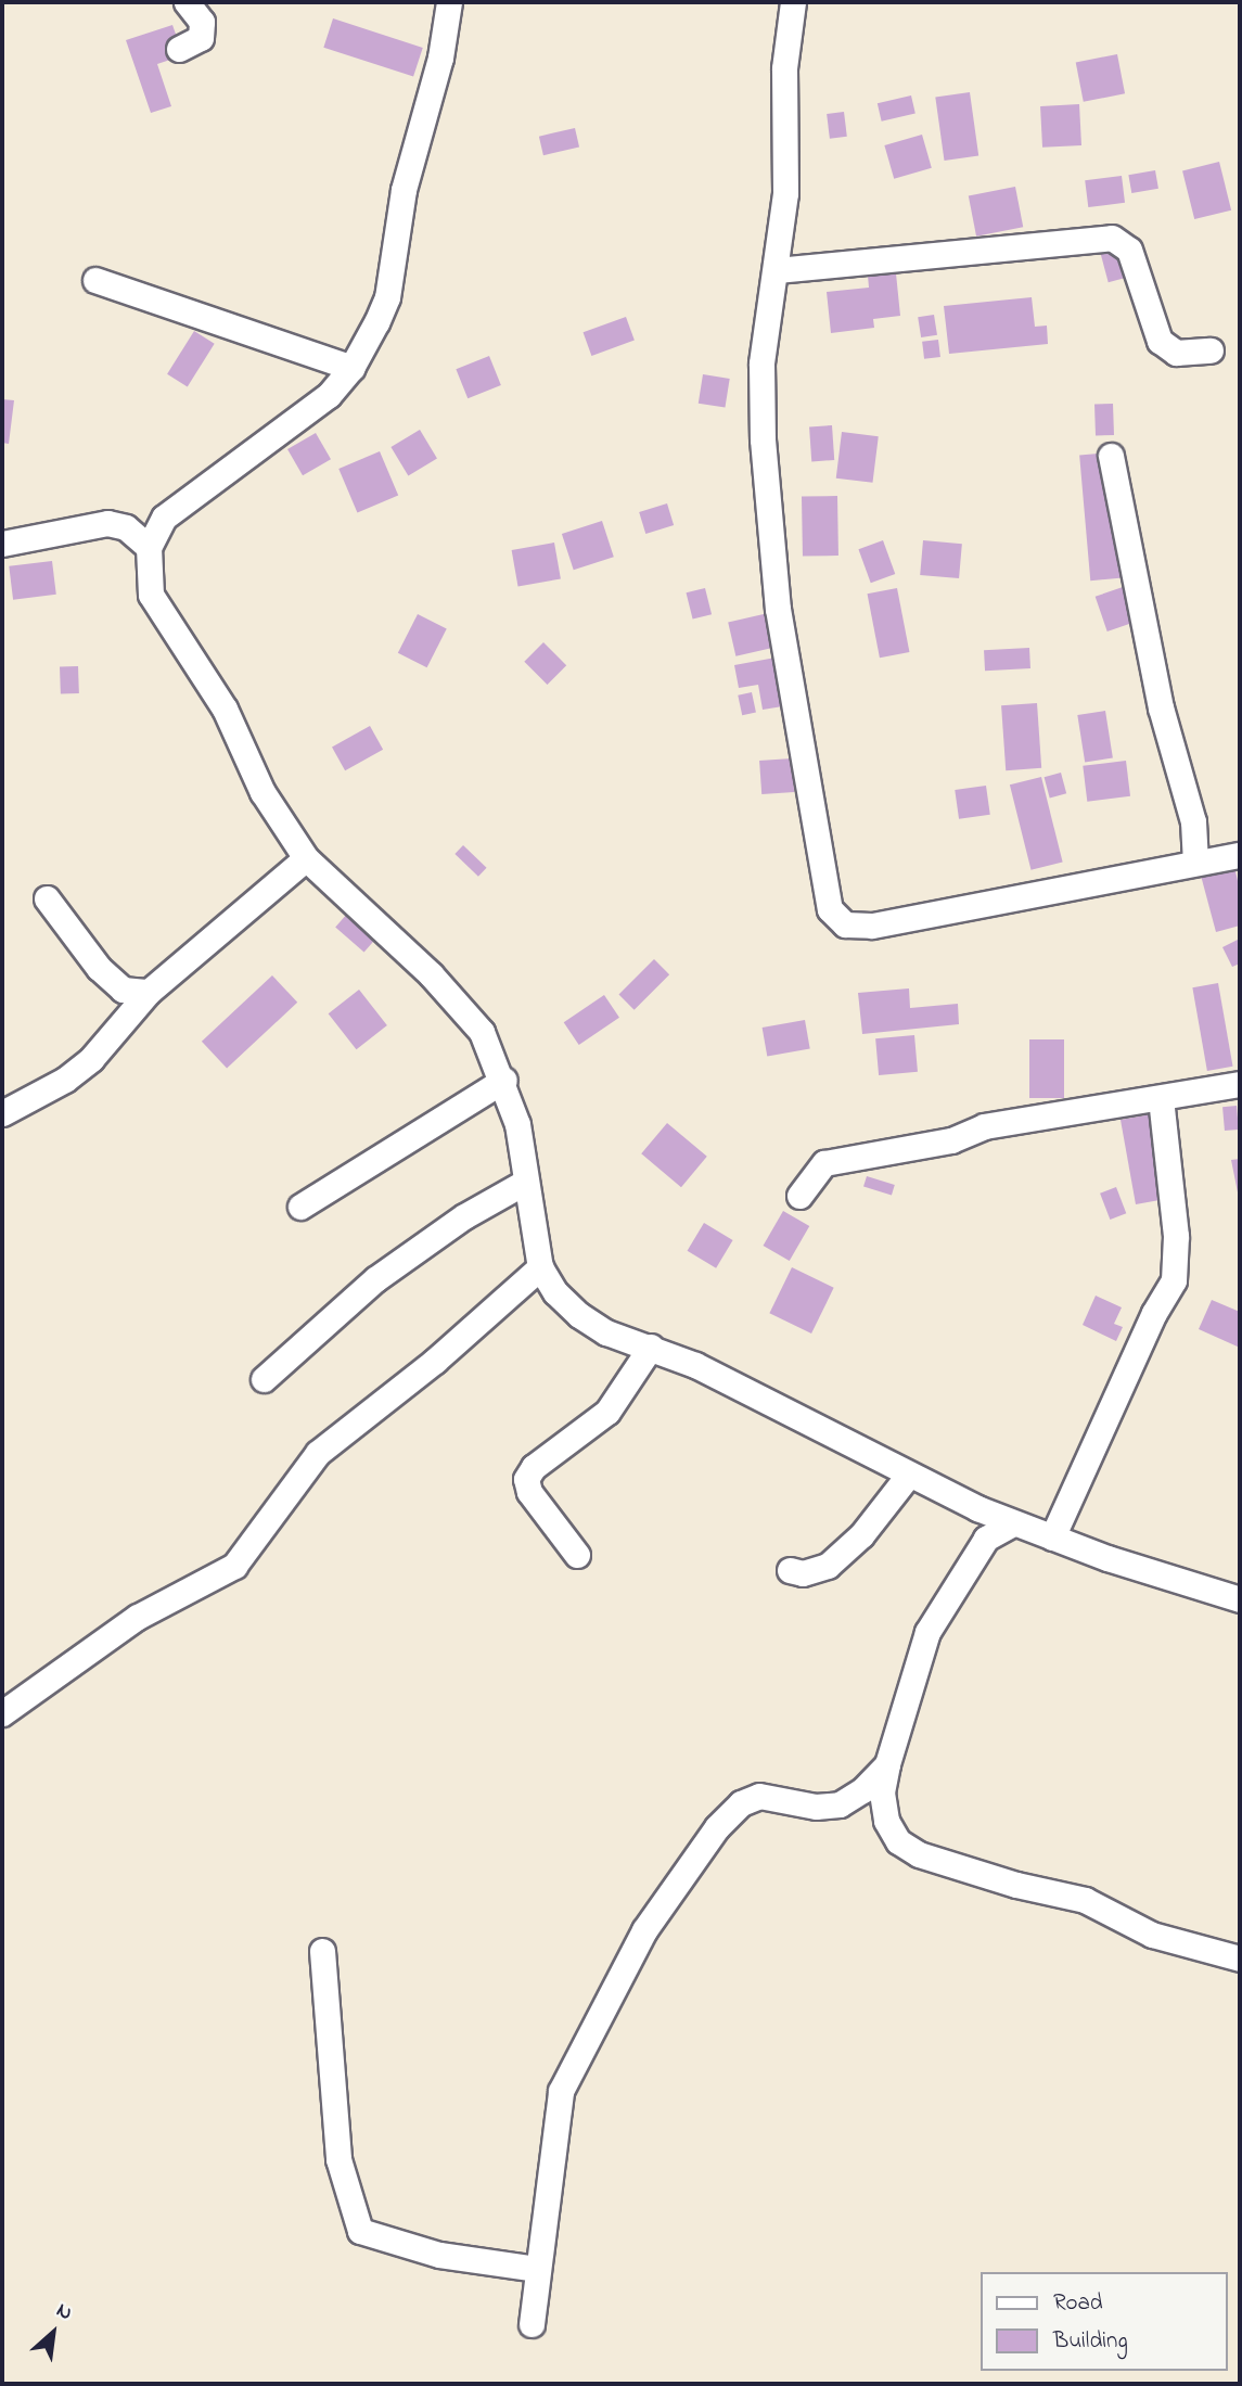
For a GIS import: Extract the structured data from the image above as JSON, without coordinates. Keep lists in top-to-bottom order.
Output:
{
  "legend": ["Road", "Building"],
  "north": "top right"
}
